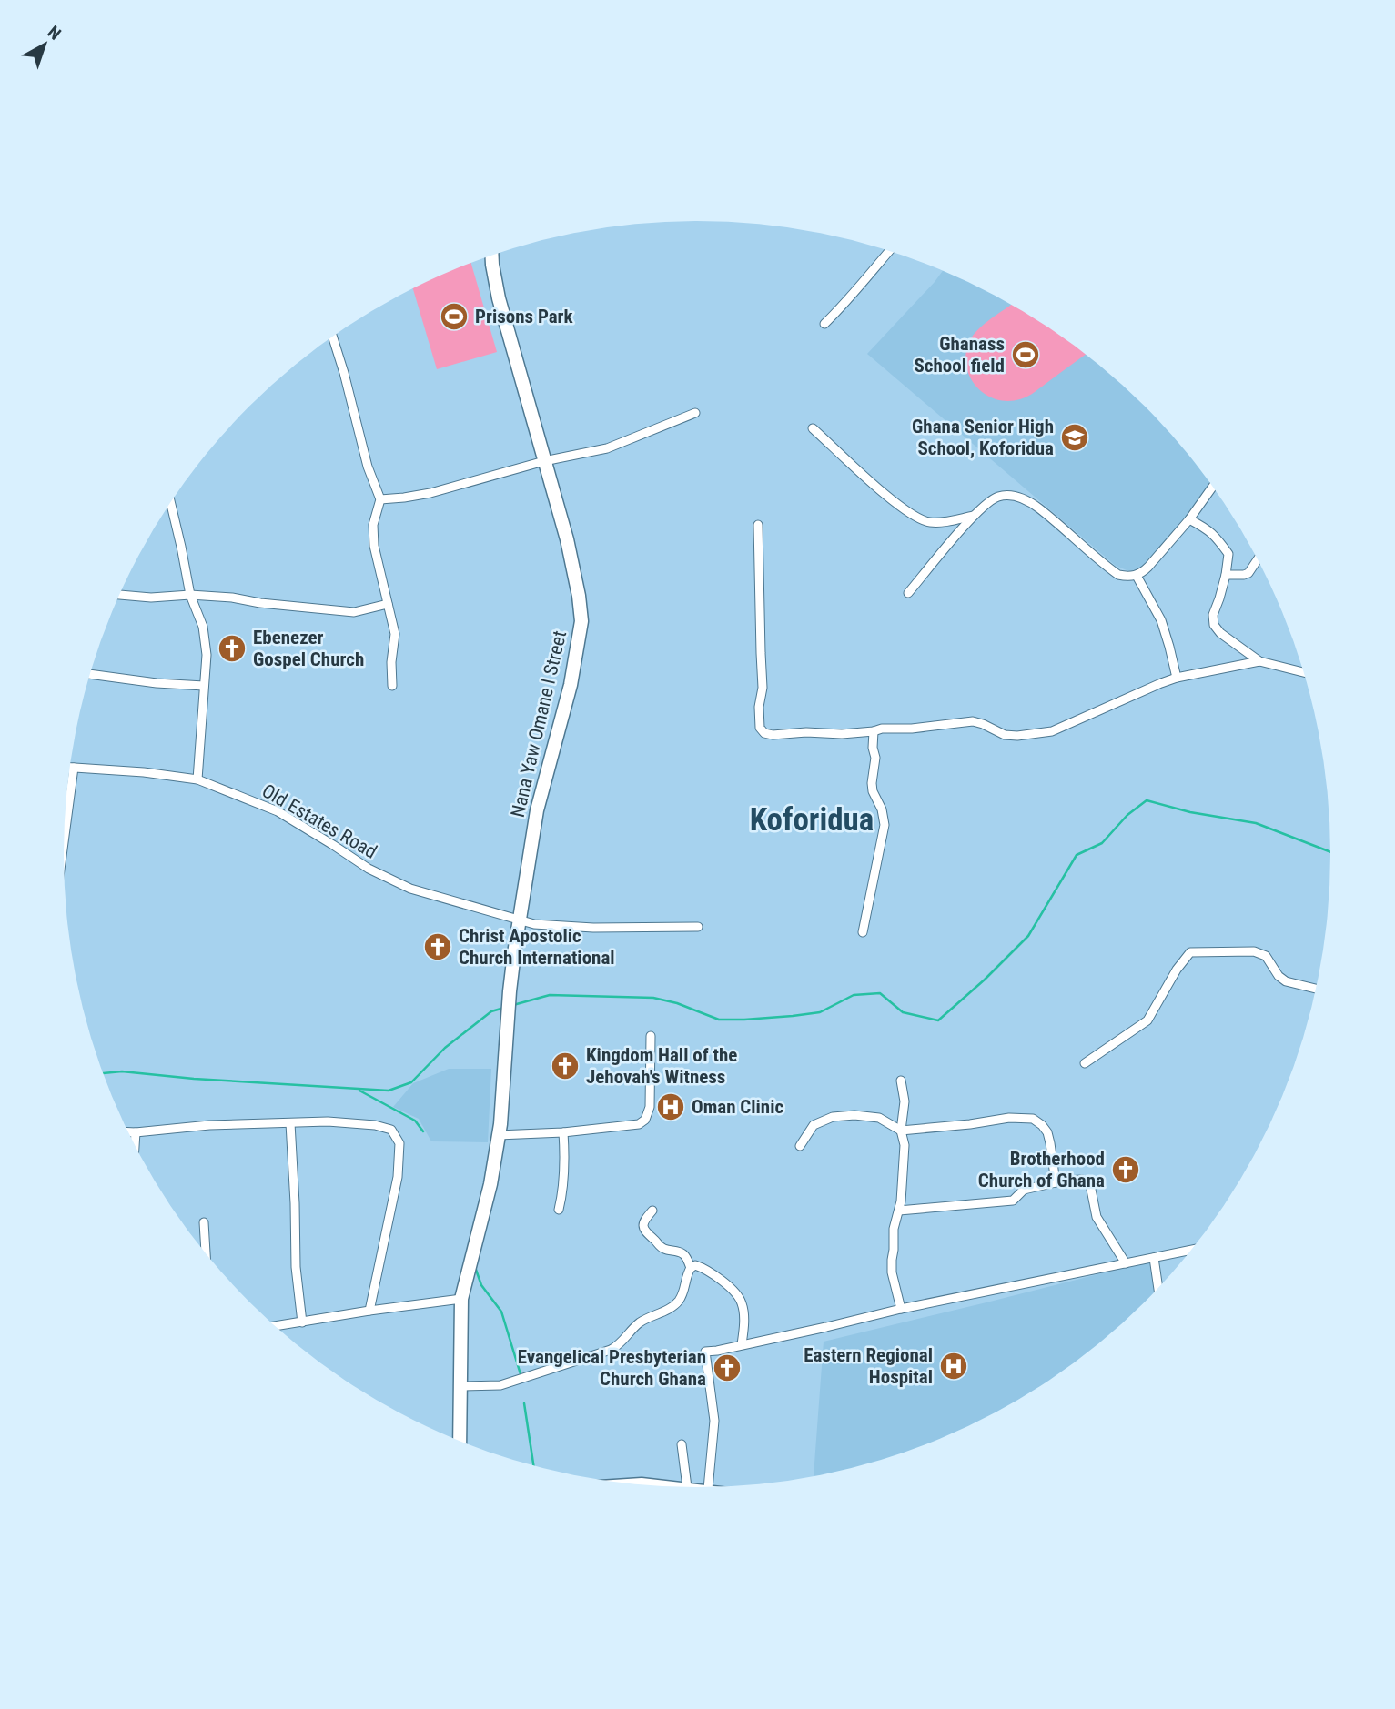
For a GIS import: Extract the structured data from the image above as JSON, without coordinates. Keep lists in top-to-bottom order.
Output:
{
  "streets": {
    "main road": ["Nana Yaw Omane I Street"],
    "street": ["Old Estates Road"]
  },
  "crossings": [
    ["Nana Yaw Omane I Street", "Old Estates Road"]
  ],
  "districts": ["Koforidua"],
  "places": {
    "sports": ["Prisons Park", "Ghanass School field"],
    "school or university": ["Ghana Senior High School, Koforidua"],
    "church": [
      "Ebenezer Gospel Church",
      "Christ Apostolic Church International",
      "Kingdom Hall of the Jehovah's Witness",
      "Brotherhood Church of Ghana",
      "Evangelical Presbyterian Church Ghana"
    ],
    "hospital": ["Oman Clinic", "Eastern Regional Hospital"]
  },
  "north": "top right"
}
